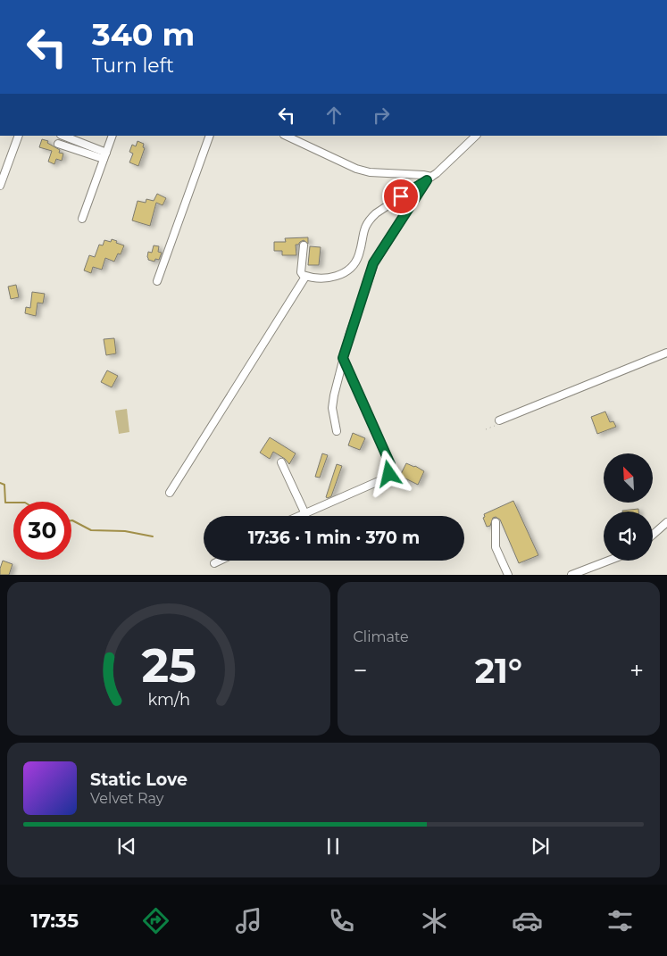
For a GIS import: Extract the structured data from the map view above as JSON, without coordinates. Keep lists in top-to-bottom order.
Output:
{
  "north": "top left",
  "page": {
    "turn": ["340 m", "Turn left"],
    "limit": "30",
    "trip": "17:36 · 1 min · 370 m",
    "tile": "Climate",
    "heat": ["−", "21°", "+"],
    "song": ["Static Love", "Velvet Ray"],
    "tabs": "17:35",
    "gauge": ["25", "km/h"]
  }
}
